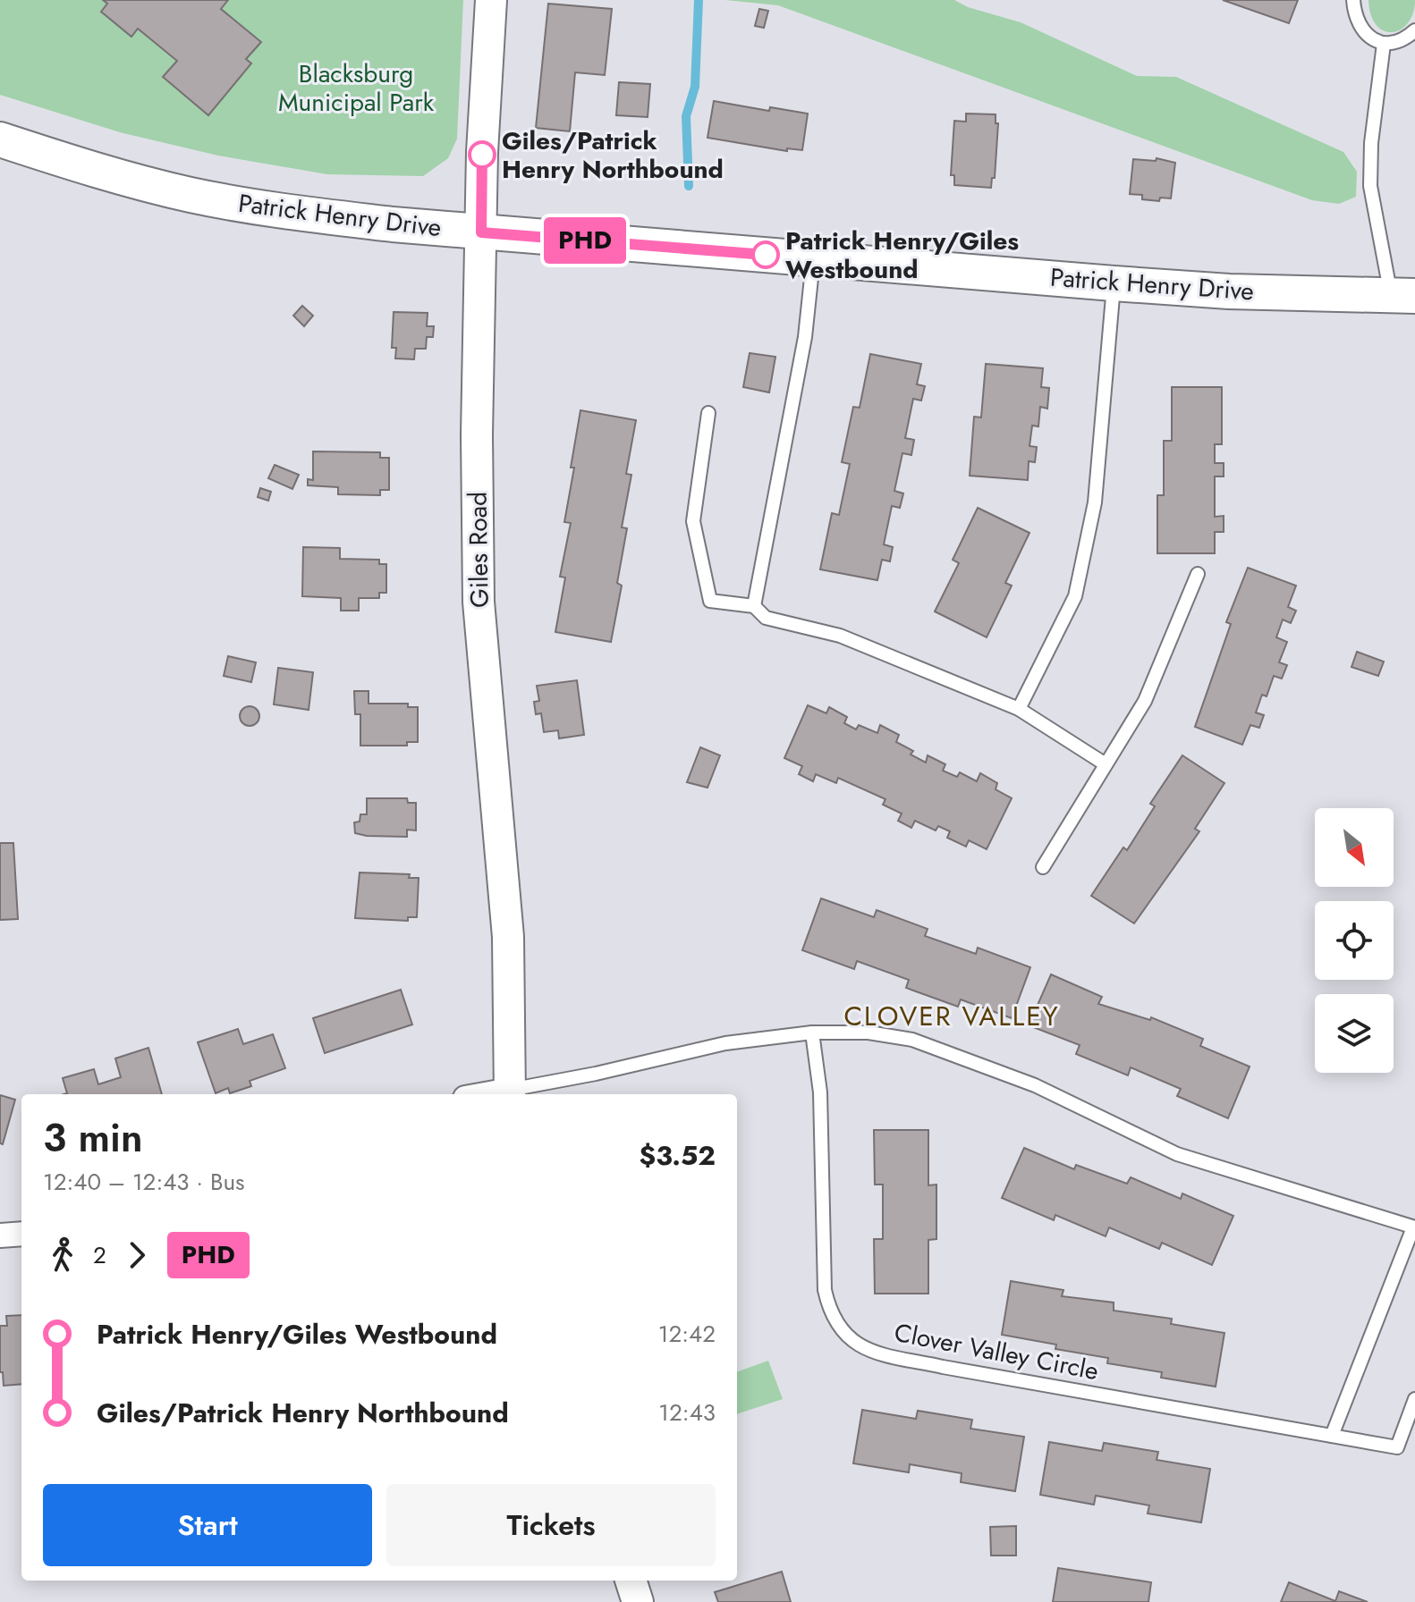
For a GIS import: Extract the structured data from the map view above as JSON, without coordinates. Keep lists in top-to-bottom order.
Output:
{
  "streets": {
    "main road": ["Patrick Henry Drive"],
    "street": ["Giles Road"],
    "lane": ["Clover Valley Circle"]
  },
  "crossings": [
    ["Patrick Henry Drive", "Giles Road"]
  ],
  "districts": ["CLOVER VALLEY"],
  "parks": ["Blacksburg Municipal Park"],
  "places": ["Giles/Patrick Henry Northbound", "Patrick Henry/Giles Westbound"],
  "lines": ["bus line PHD"],
  "north": "bottom right",
  "page": {
    "on_map": "PHD",
    "heading": ["3 min", "12:40 – 12:43 · Bus", "$3.52"],
    "legs": ["2", "PHD"],
    "list": [
      {
        "name": "Patrick Henry/Giles Westbound",
        "value": "12:42"
      },
      {
        "name": "Giles/Patrick Henry Northbound",
        "value": "12:43"
      }
    ],
    "buttons": ["Start", "Tickets"]
  }
}
